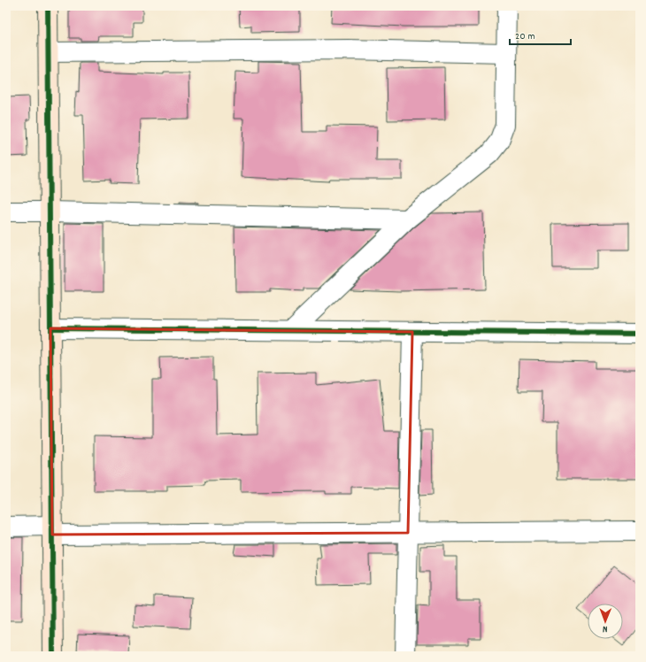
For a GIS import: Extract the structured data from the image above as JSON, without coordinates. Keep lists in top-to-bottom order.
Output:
{
  "scale_bar": "20 m",
  "north": "bottom"
}
